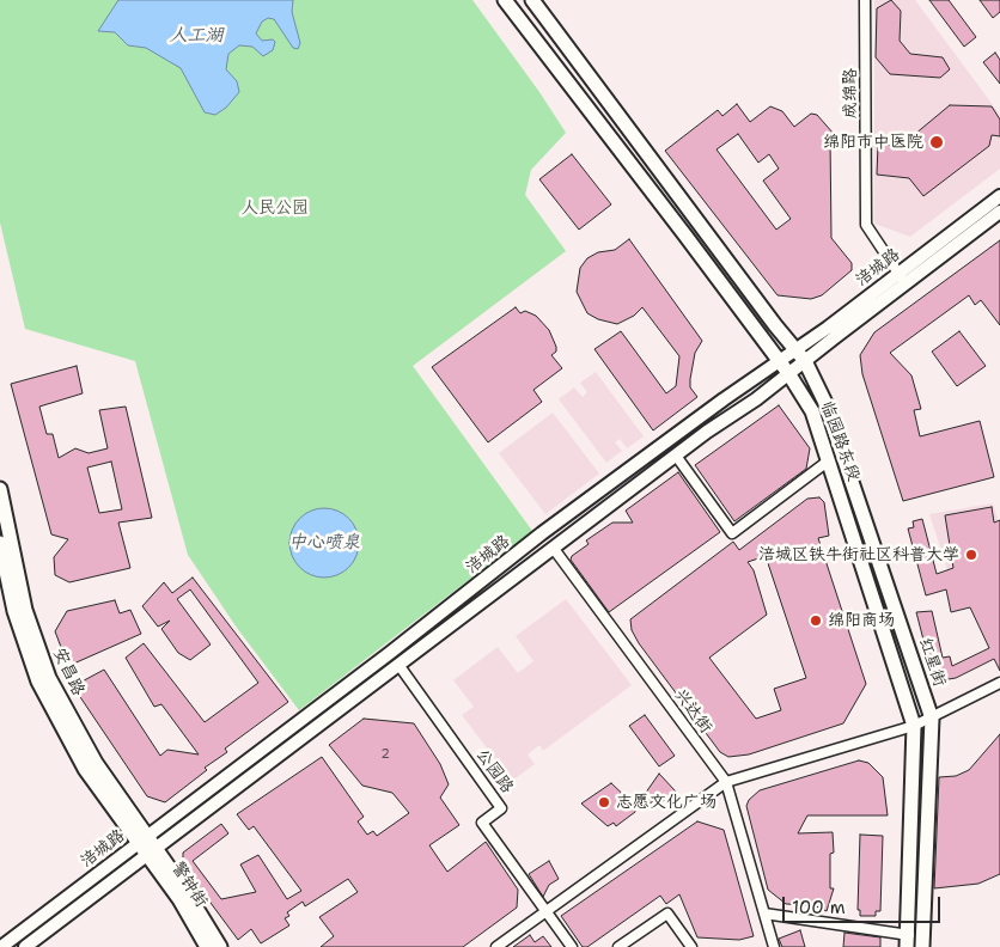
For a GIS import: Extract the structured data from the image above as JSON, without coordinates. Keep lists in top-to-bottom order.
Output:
{
  "streets": {
    "main road": [
      "临园路东段",
      "红星街",
      "安昌路",
      "警钟街"
    ],
    "street": [
      "成绵路",
      "涪城路",
      "兴达街",
      "公园路"
    ]
  },
  "crossings": [
    ["成绵路", "涪城路"],
    ["涪城路", "临园路东段"],
    ["涪城路", "红星街"],
    ["涪城路", "安昌路"],
    ["涪城路", "兴达街"],
    ["涪城路", "公园路"],
    ["涪城路", "警钟街"],
    ["安昌路", "警钟街"]
  ],
  "water": ["人工湖", "中心喷泉"],
  "parks": ["人民公园"],
  "places": [
    "绵阳市中医院",
    "涪城区铁牛街社区科普大学",
    "绵阳商场",
    "志愿文化广场"
  ],
  "house_numbers": ["2"],
  "scale_bar": "100 m"
}
